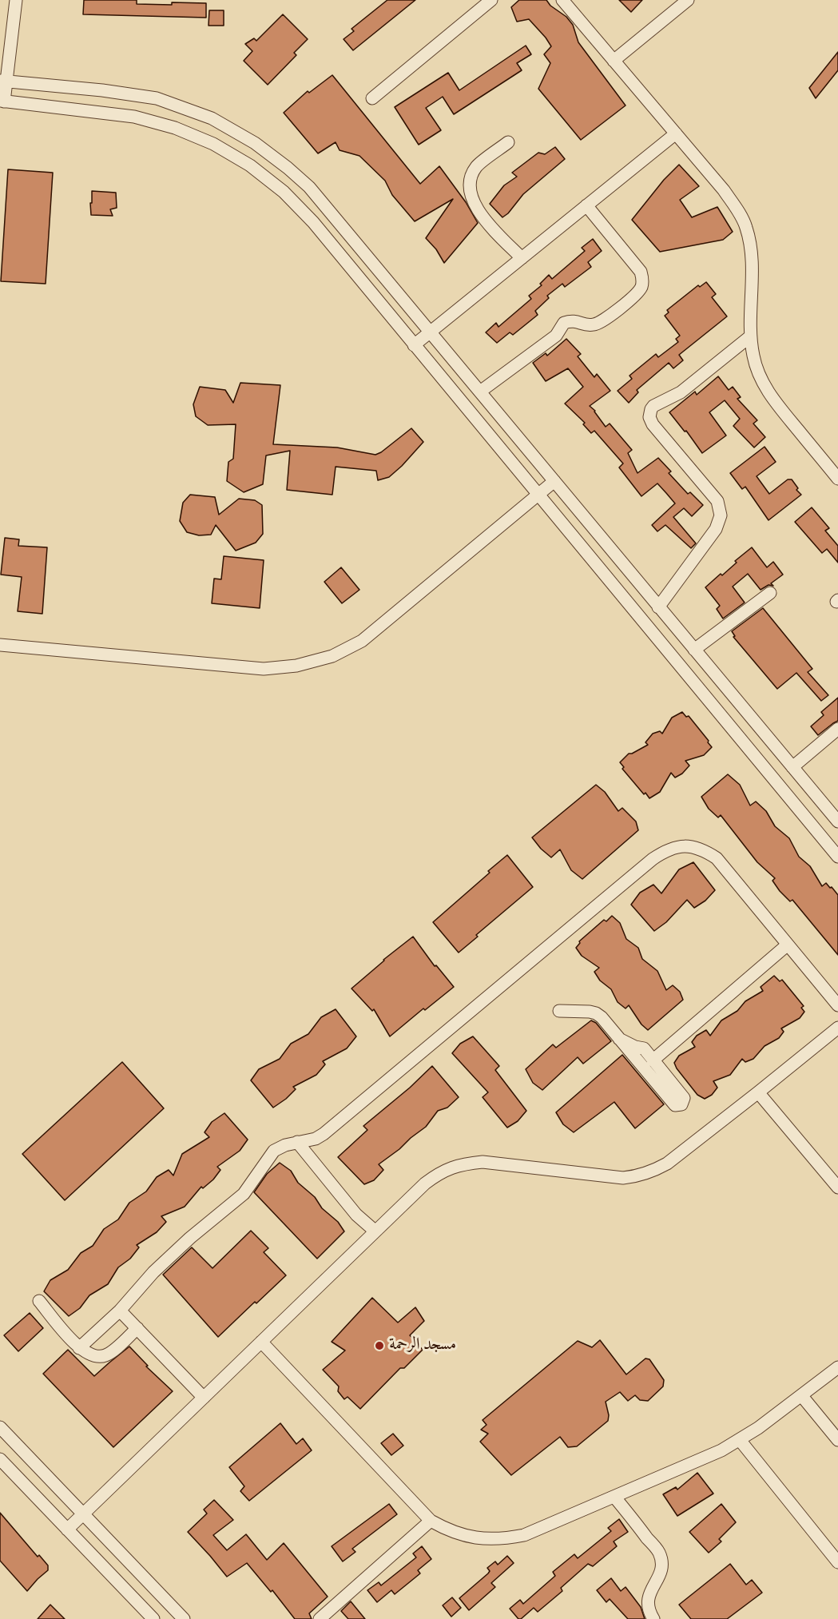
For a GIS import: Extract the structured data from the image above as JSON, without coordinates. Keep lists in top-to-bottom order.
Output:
{
  "places": ["مسجد الرحمة"]
}
